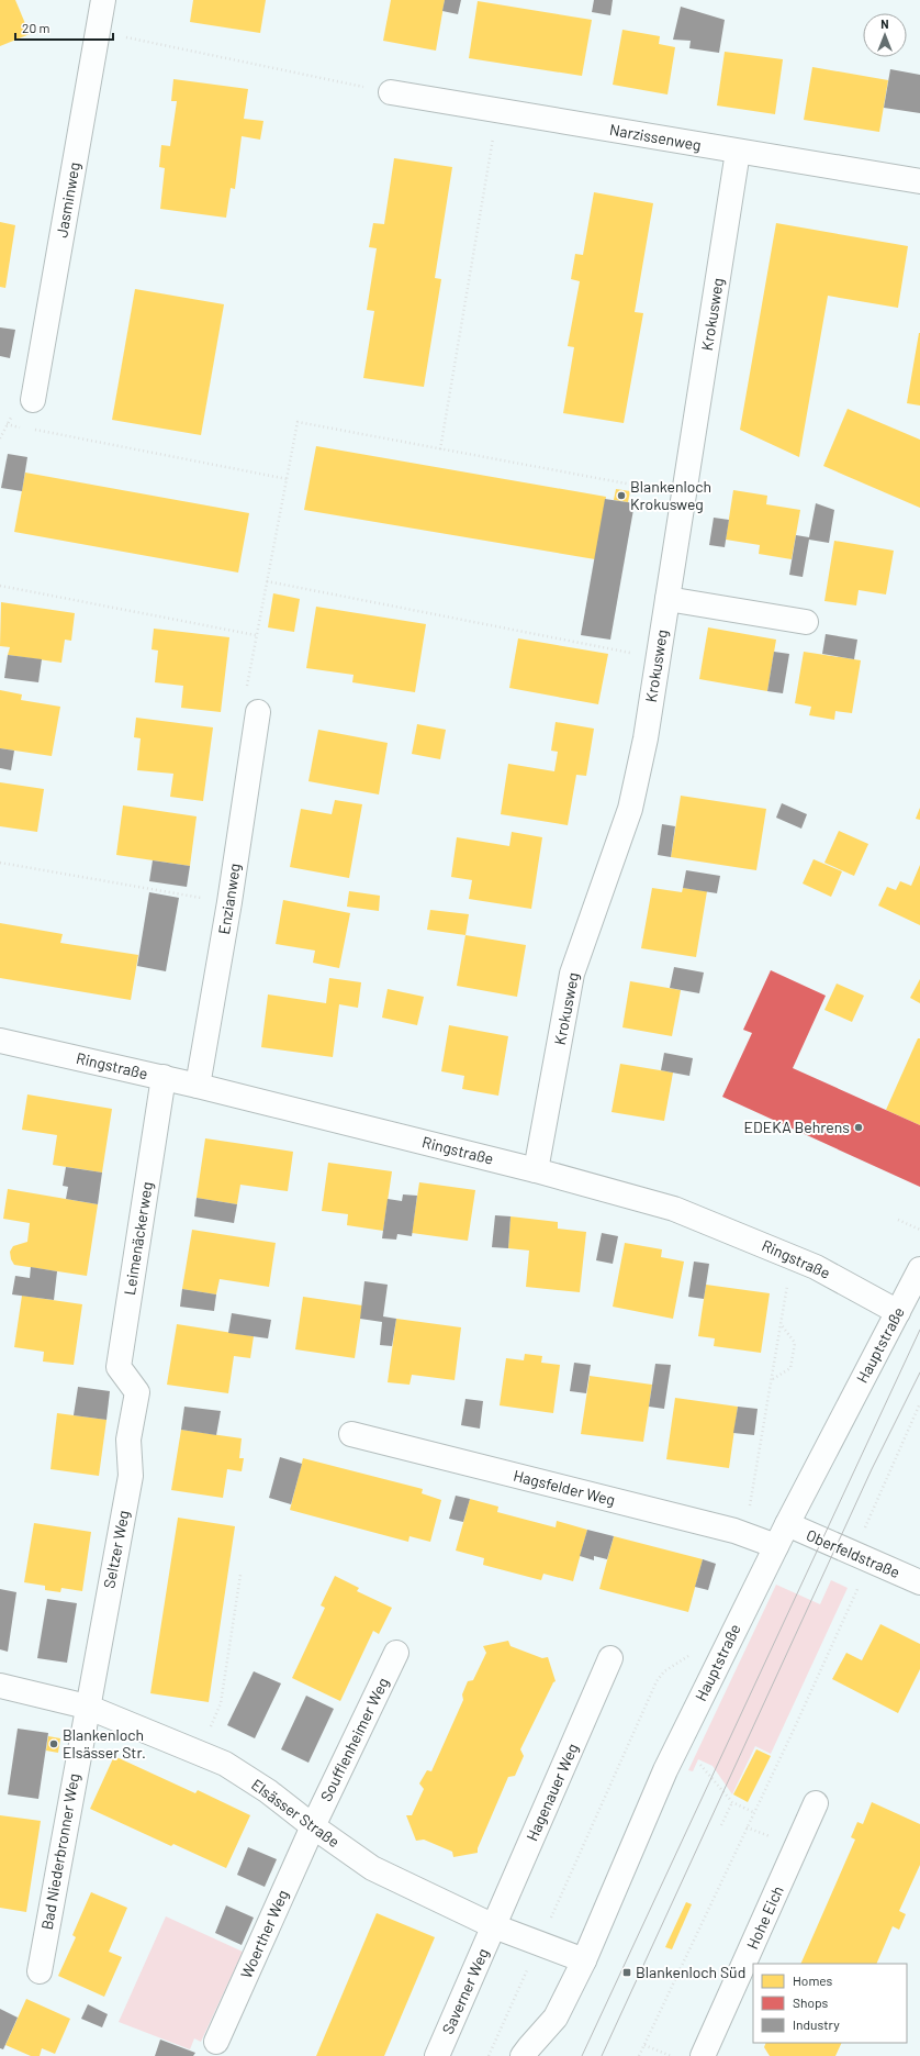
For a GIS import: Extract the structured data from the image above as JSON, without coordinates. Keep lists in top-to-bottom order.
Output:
{
  "streets": {
    "street": [
      "Narzissenweg",
      "Jasminweg",
      "Krokusweg",
      "Enzianweg",
      "Ringstraße",
      "Leimenäckerweg",
      "Hauptstraße",
      "Hagsfelder Weg",
      "Seltzer Weg",
      "Oberfeldstraße",
      "Soufflenheimer Weg",
      "Hagenauer Weg",
      "Elsässer Straße",
      "Bad Niederbronner Weg",
      "Hohe Eich",
      "Woerther Weg",
      "Saverner Weg"
    ]
  },
  "crossings": [
    ["Narzissenweg", "Krokusweg"],
    ["Krokusweg", "Ringstraße"],
    ["Enzianweg", "Ringstraße"],
    ["Ringstraße", "Leimenäckerweg"],
    ["Ringstraße", "Hauptstraße"],
    ["Leimenäckerweg", "Seltzer Weg"],
    ["Hauptstraße", "Hagsfelder Weg"],
    ["Hauptstraße", "Oberfeldstraße"],
    ["Hauptstraße", "Elsässer Straße"],
    ["Seltzer Weg", "Elsässer Straße"],
    ["Seltzer Weg", "Bad Niederbronner Weg"],
    ["Soufflenheimer Weg", "Elsässer Straße"],
    ["Soufflenheimer Weg", "Woerther Weg"],
    ["Hagenauer Weg", "Elsässer Straße"],
    ["Hagenauer Weg", "Saverner Weg"],
    ["Elsässer Straße", "Bad Niederbronner Weg"],
    ["Elsässer Straße", "Woerther Weg"],
    ["Elsässer Straße", "Saverner Weg"]
  ],
  "places": {
    "other": ["Blankenloch Krokusweg", "EDEKA Behrens", "Blankenloch Elsässer Str."],
    "transit": ["Blankenloch Süd"]
  },
  "legend": ["Homes", "Shops", "Industry"],
  "scale_bar": "20 m",
  "north": "top"
}
